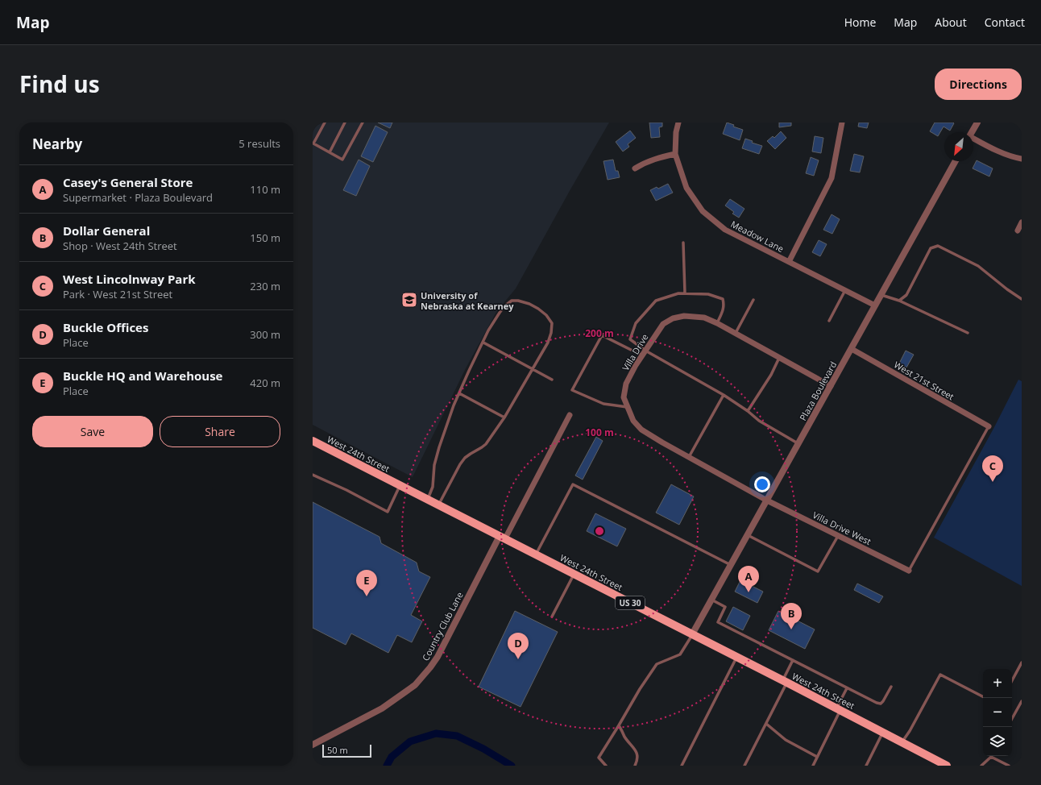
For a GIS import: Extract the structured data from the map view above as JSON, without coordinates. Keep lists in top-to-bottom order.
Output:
{
  "streets": {
    "main road": ["West 24th Street", "US 30"],
    "street": [
      "Meadow Lane",
      "Villa Drive",
      "West 21st Street",
      "Plaza Boulevard",
      "Villa Drive West",
      "Country Club Lane"
    ]
  },
  "crossings": [
    ["Meadow Lane", "Plaza Boulevard"],
    ["Villa Drive", "Plaza Boulevard"],
    ["Villa Drive", "Villa Drive West"],
    ["West 21st Street", "Plaza Boulevard"],
    ["Plaza Boulevard", "West 24th Street"],
    ["Plaza Boulevard", "Villa Drive West"],
    ["West 24th Street", "Country Club Lane"]
  ],
  "places": {
    "school or university": ["University of Nebraska at Kearney"]
  },
  "scale_bar": "50 m",
  "north": "bottom left",
  "page": {
    "header": "Map",
    "nav": [
      "Home",
      "Map",
      "About",
      "Contact"
    ],
    "title": "Find us",
    "buttons": [
      "Directions",
      ["Save", "Share"]
    ],
    "heading": ["Nearby", "5 results"],
    "list": [
      {
        "mark": "A",
        "name": "Casey's General Store",
        "note": "Supermarket · Plaza Boulevard",
        "value": "110 m"
      },
      {
        "mark": "B",
        "name": "Dollar General",
        "note": "Shop · West 24th Street",
        "value": "150 m"
      },
      {
        "mark": "C",
        "name": "West Lincolnway Park",
        "note": "Park · West 21st Street",
        "value": "230 m"
      },
      {
        "mark": "D",
        "name": "Buckle Offices",
        "note": "Place",
        "value": "300 m"
      },
      {
        "mark": "E",
        "name": "Buckle HQ and Warehouse",
        "note": "Place",
        "value": "420 m"
      }
    ],
    "pins": [
      "C",
      "A",
      "E",
      "B",
      "D"
    ],
    "map_buttons": ["+", "−"],
    "scale": "50 m"
  },
  "rings": ["200 m", "100 m"]
}
